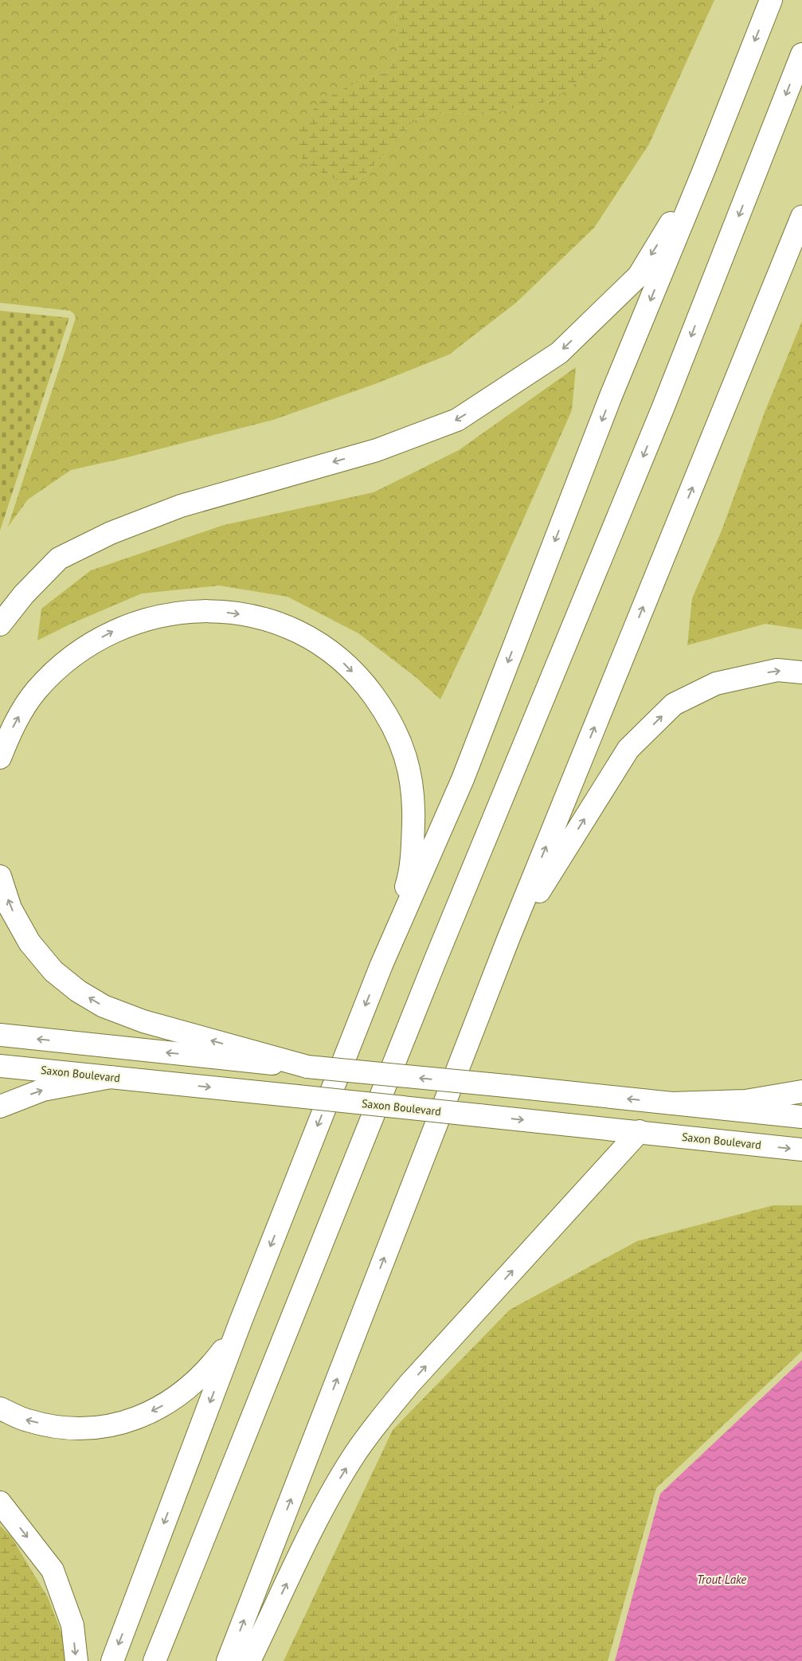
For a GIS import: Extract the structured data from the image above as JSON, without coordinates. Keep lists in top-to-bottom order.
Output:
{
  "streets": {
    "main road": ["Saxon Boulevard"]
  },
  "water": ["Trout Lake"]
}
